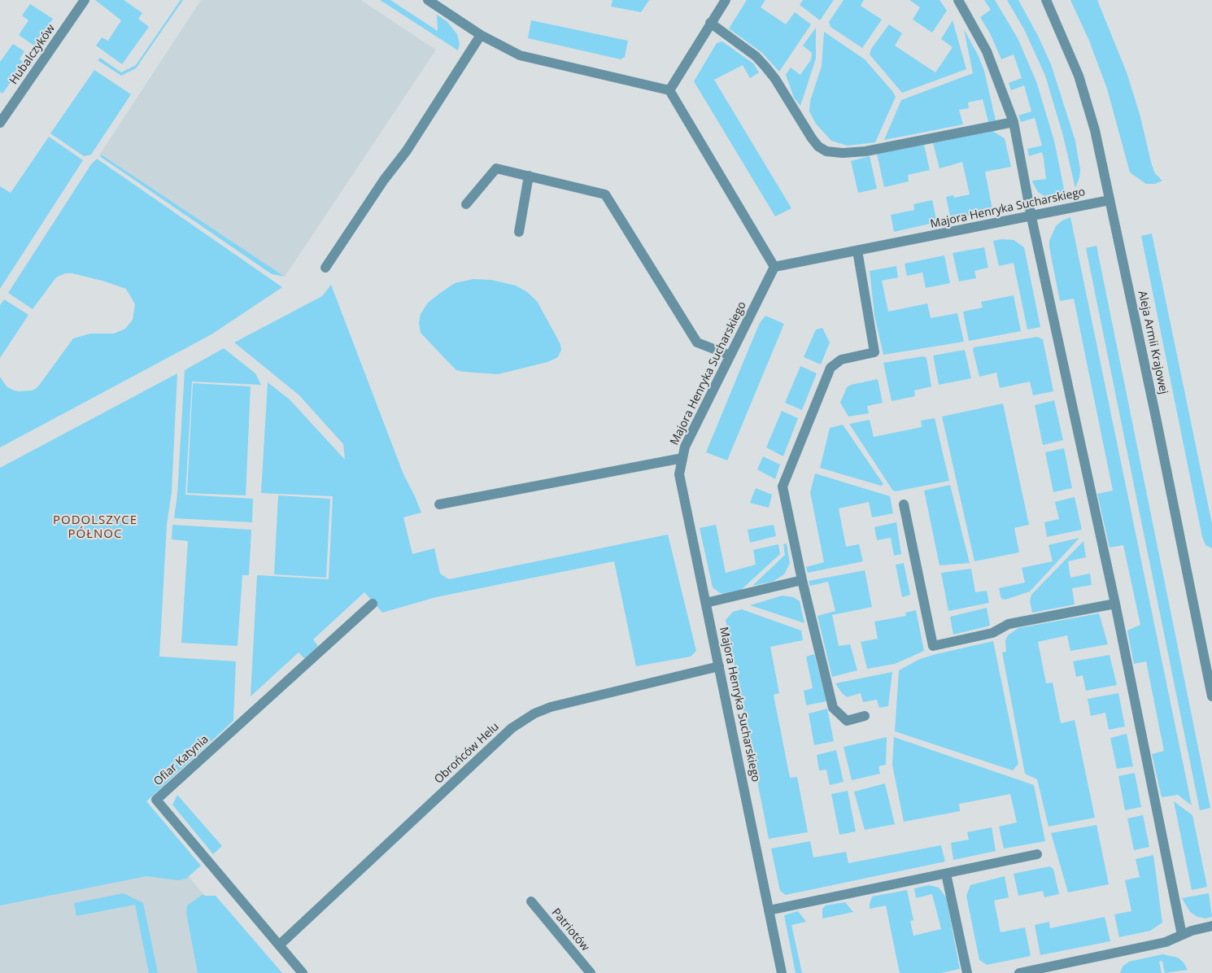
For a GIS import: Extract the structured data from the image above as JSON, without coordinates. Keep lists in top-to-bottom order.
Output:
{
  "streets": {
    "street": [
      "Hubalczyków",
      "Majora Henryka Sucharskiego",
      "Aleja Armii Krajowej",
      "Obrońców Helu",
      "Ofiar Katynia",
      "Patriotów"
    ]
  },
  "crossings": [
    ["Majora Henryka Sucharskiego", "Aleja Armii Krajowej"],
    ["Majora Henryka Sucharskiego", "Obrońców Helu"],
    ["Obrońców Helu", "Ofiar Katynia"]
  ],
  "districts": ["PODOLSZYCE PÓŁNOC"]
}
